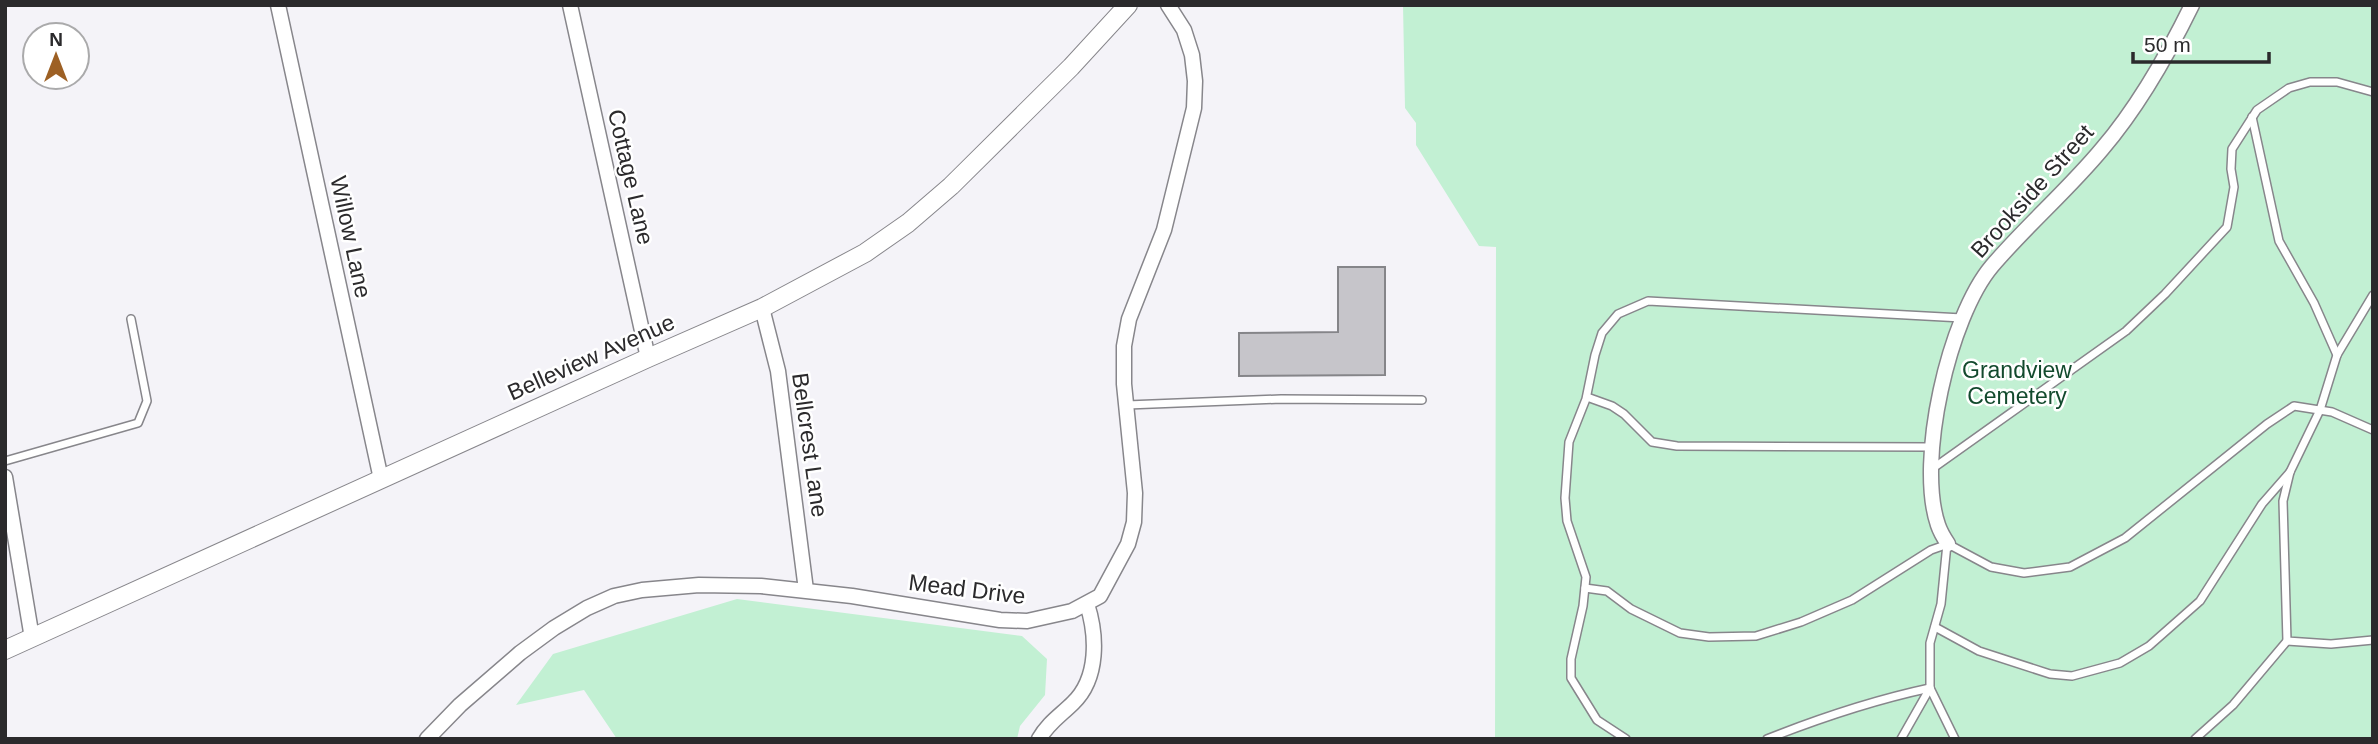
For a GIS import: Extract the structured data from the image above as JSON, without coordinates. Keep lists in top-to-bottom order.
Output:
{
  "streets": {
    "street": [
      "Cottage Lane",
      "Brookside Street",
      "Willow Lane",
      "Belleview Avenue",
      "Bellcrest Lane",
      "Mead Drive"
    ]
  },
  "crossings": [
    ["Cottage Lane", "Belleview Avenue"],
    ["Willow Lane", "Belleview Avenue"],
    ["Belleview Avenue", "Bellcrest Lane"],
    ["Bellcrest Lane", "Mead Drive"]
  ],
  "parks": ["Grandview Cemetery"],
  "scale_bar": "50 m",
  "north": "top"
}
